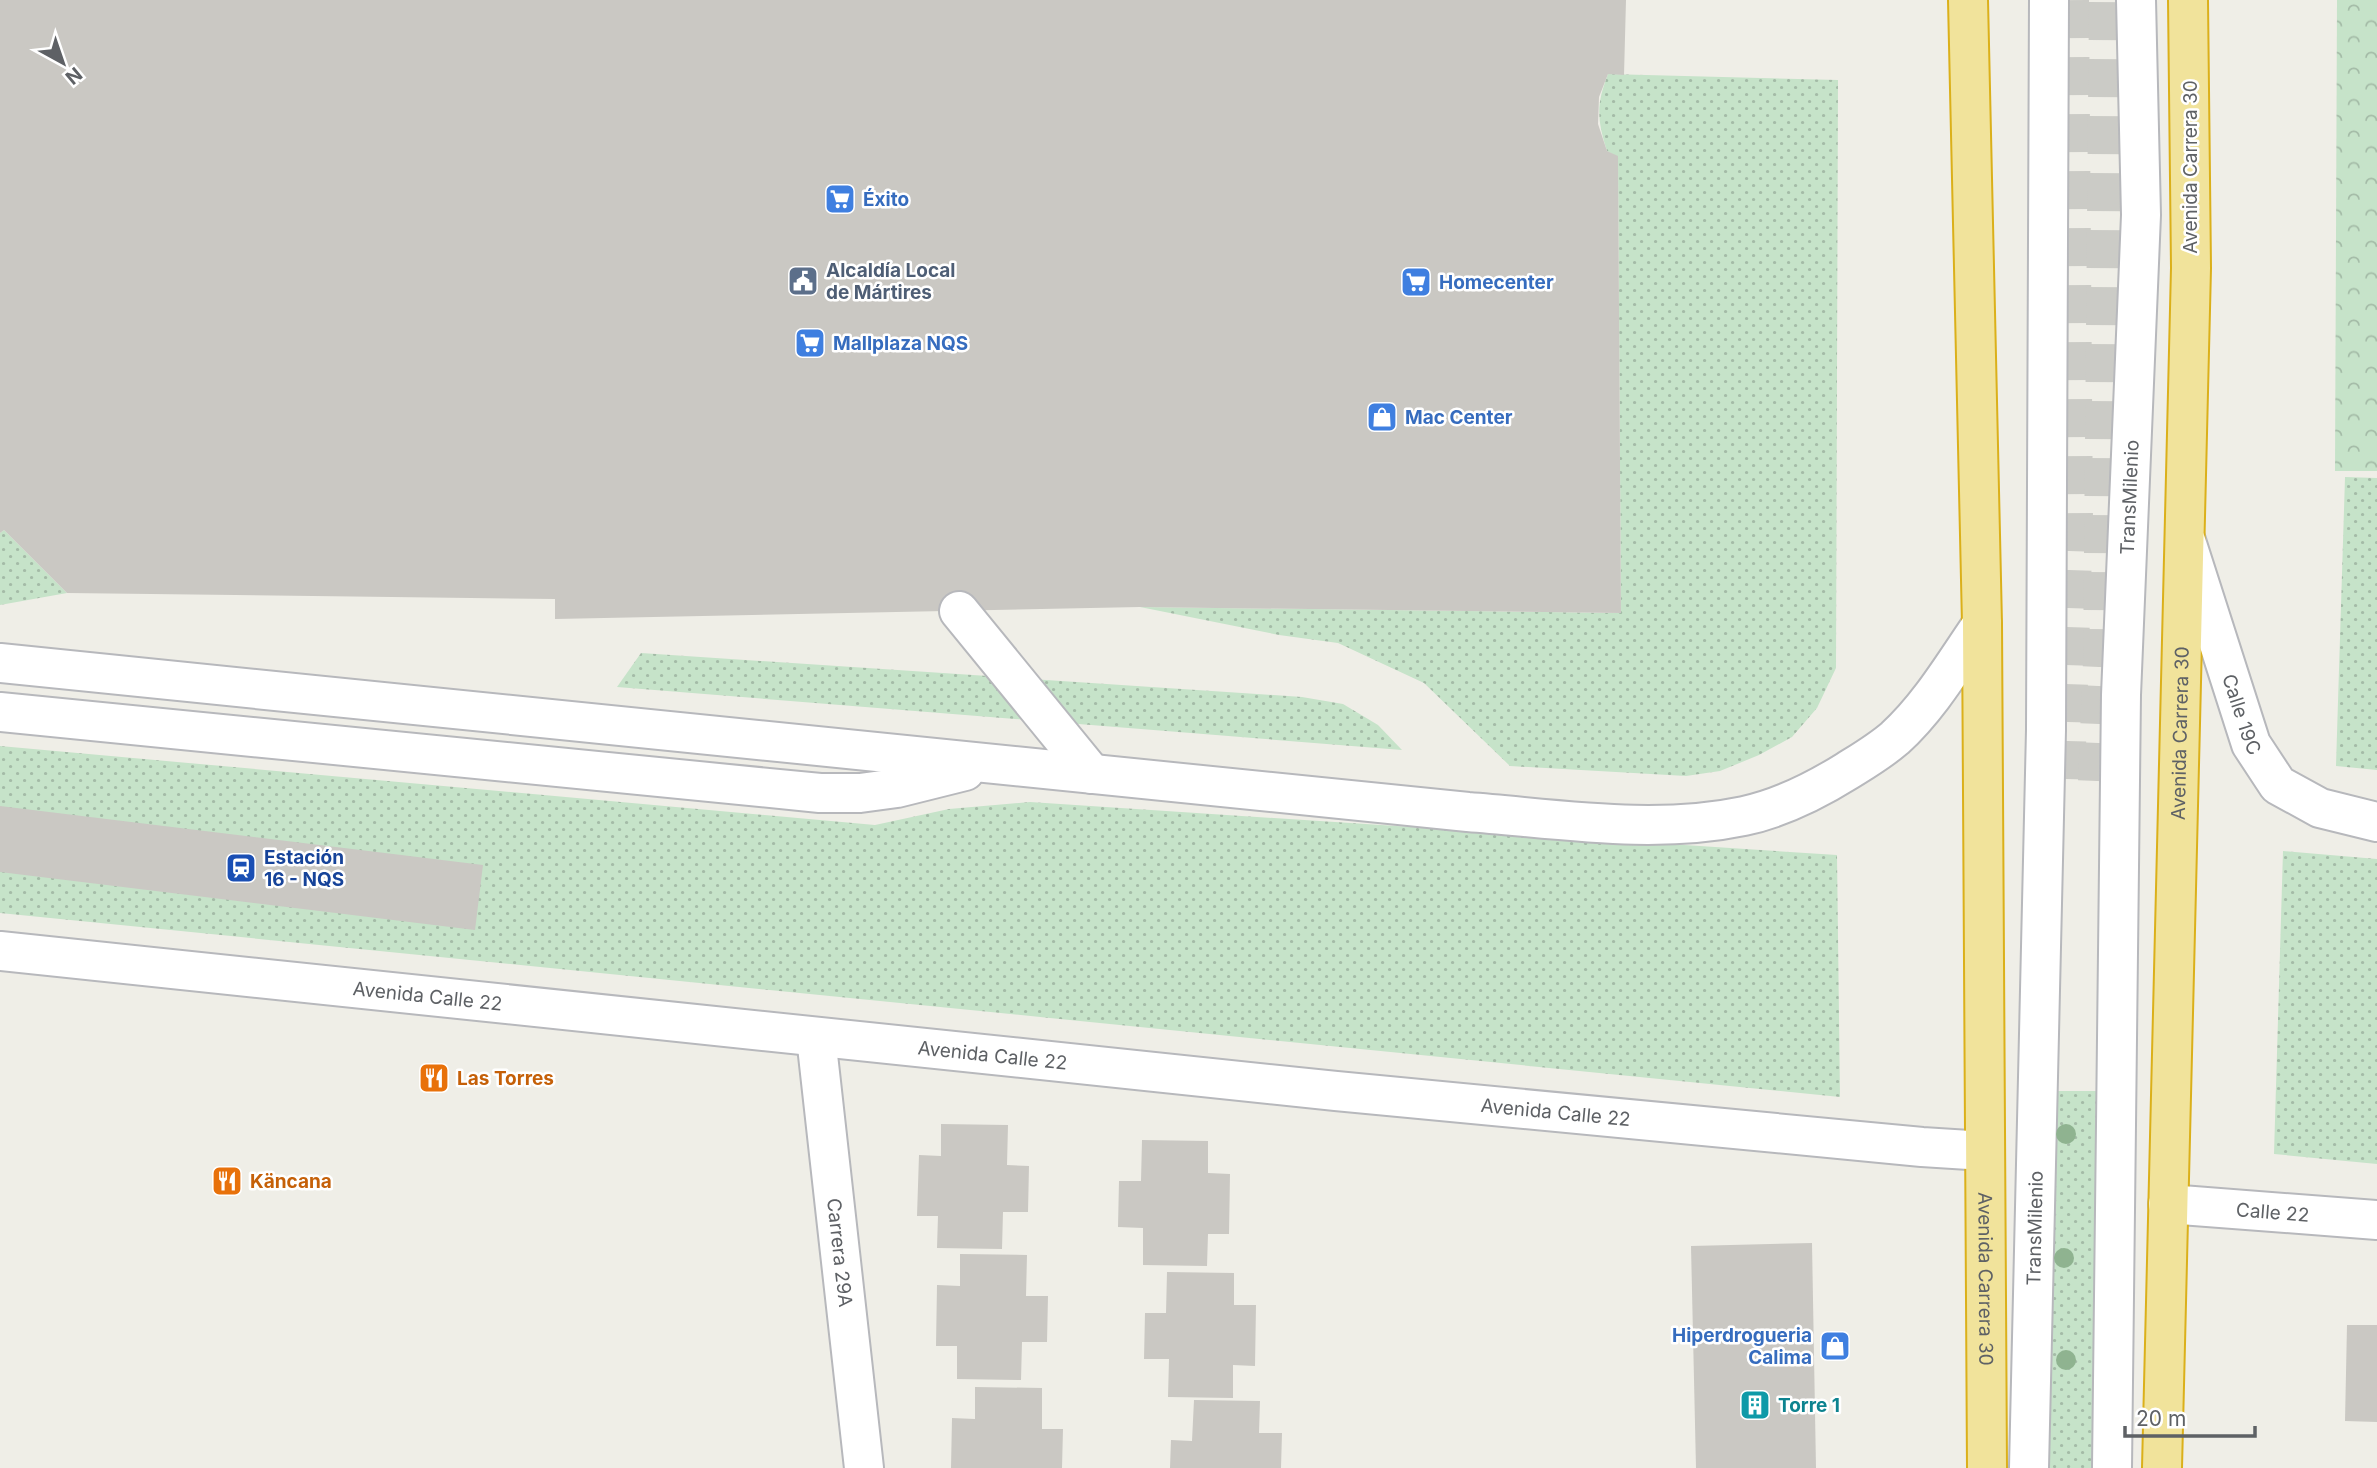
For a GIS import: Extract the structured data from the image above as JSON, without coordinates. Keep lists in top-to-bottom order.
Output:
{
  "streets": {
    "highway": ["Avenida Carrera 30"],
    "street": [
      "TransMilenio",
      "Calle 19C",
      "Avenida Calle 22",
      "Calle 22",
      "Carrera 29A"
    ]
  },
  "crossings": [
    ["Avenida Carrera 30", "Calle 19C"],
    ["Avenida Carrera 30", "Avenida Calle 22"],
    ["Avenida Carrera 30", "Calle 22"],
    ["Avenida Calle 22", "Carrera 29A"]
  ],
  "places": {
    "supermarket": ["Éxito", "Homecenter", "Mallplaza NQS"],
    "public building": ["Alcaldía Local de Mártires"],
    "shop": ["Mac Center", "Hiperdrogueria Calima"],
    "station": ["Estación 16 - NQS"],
    "restaurant": ["Las Torres", "Käncana"],
    "building": ["Torre 1"]
  },
  "scale_bar": "20 m",
  "north": "bottom right"
}
